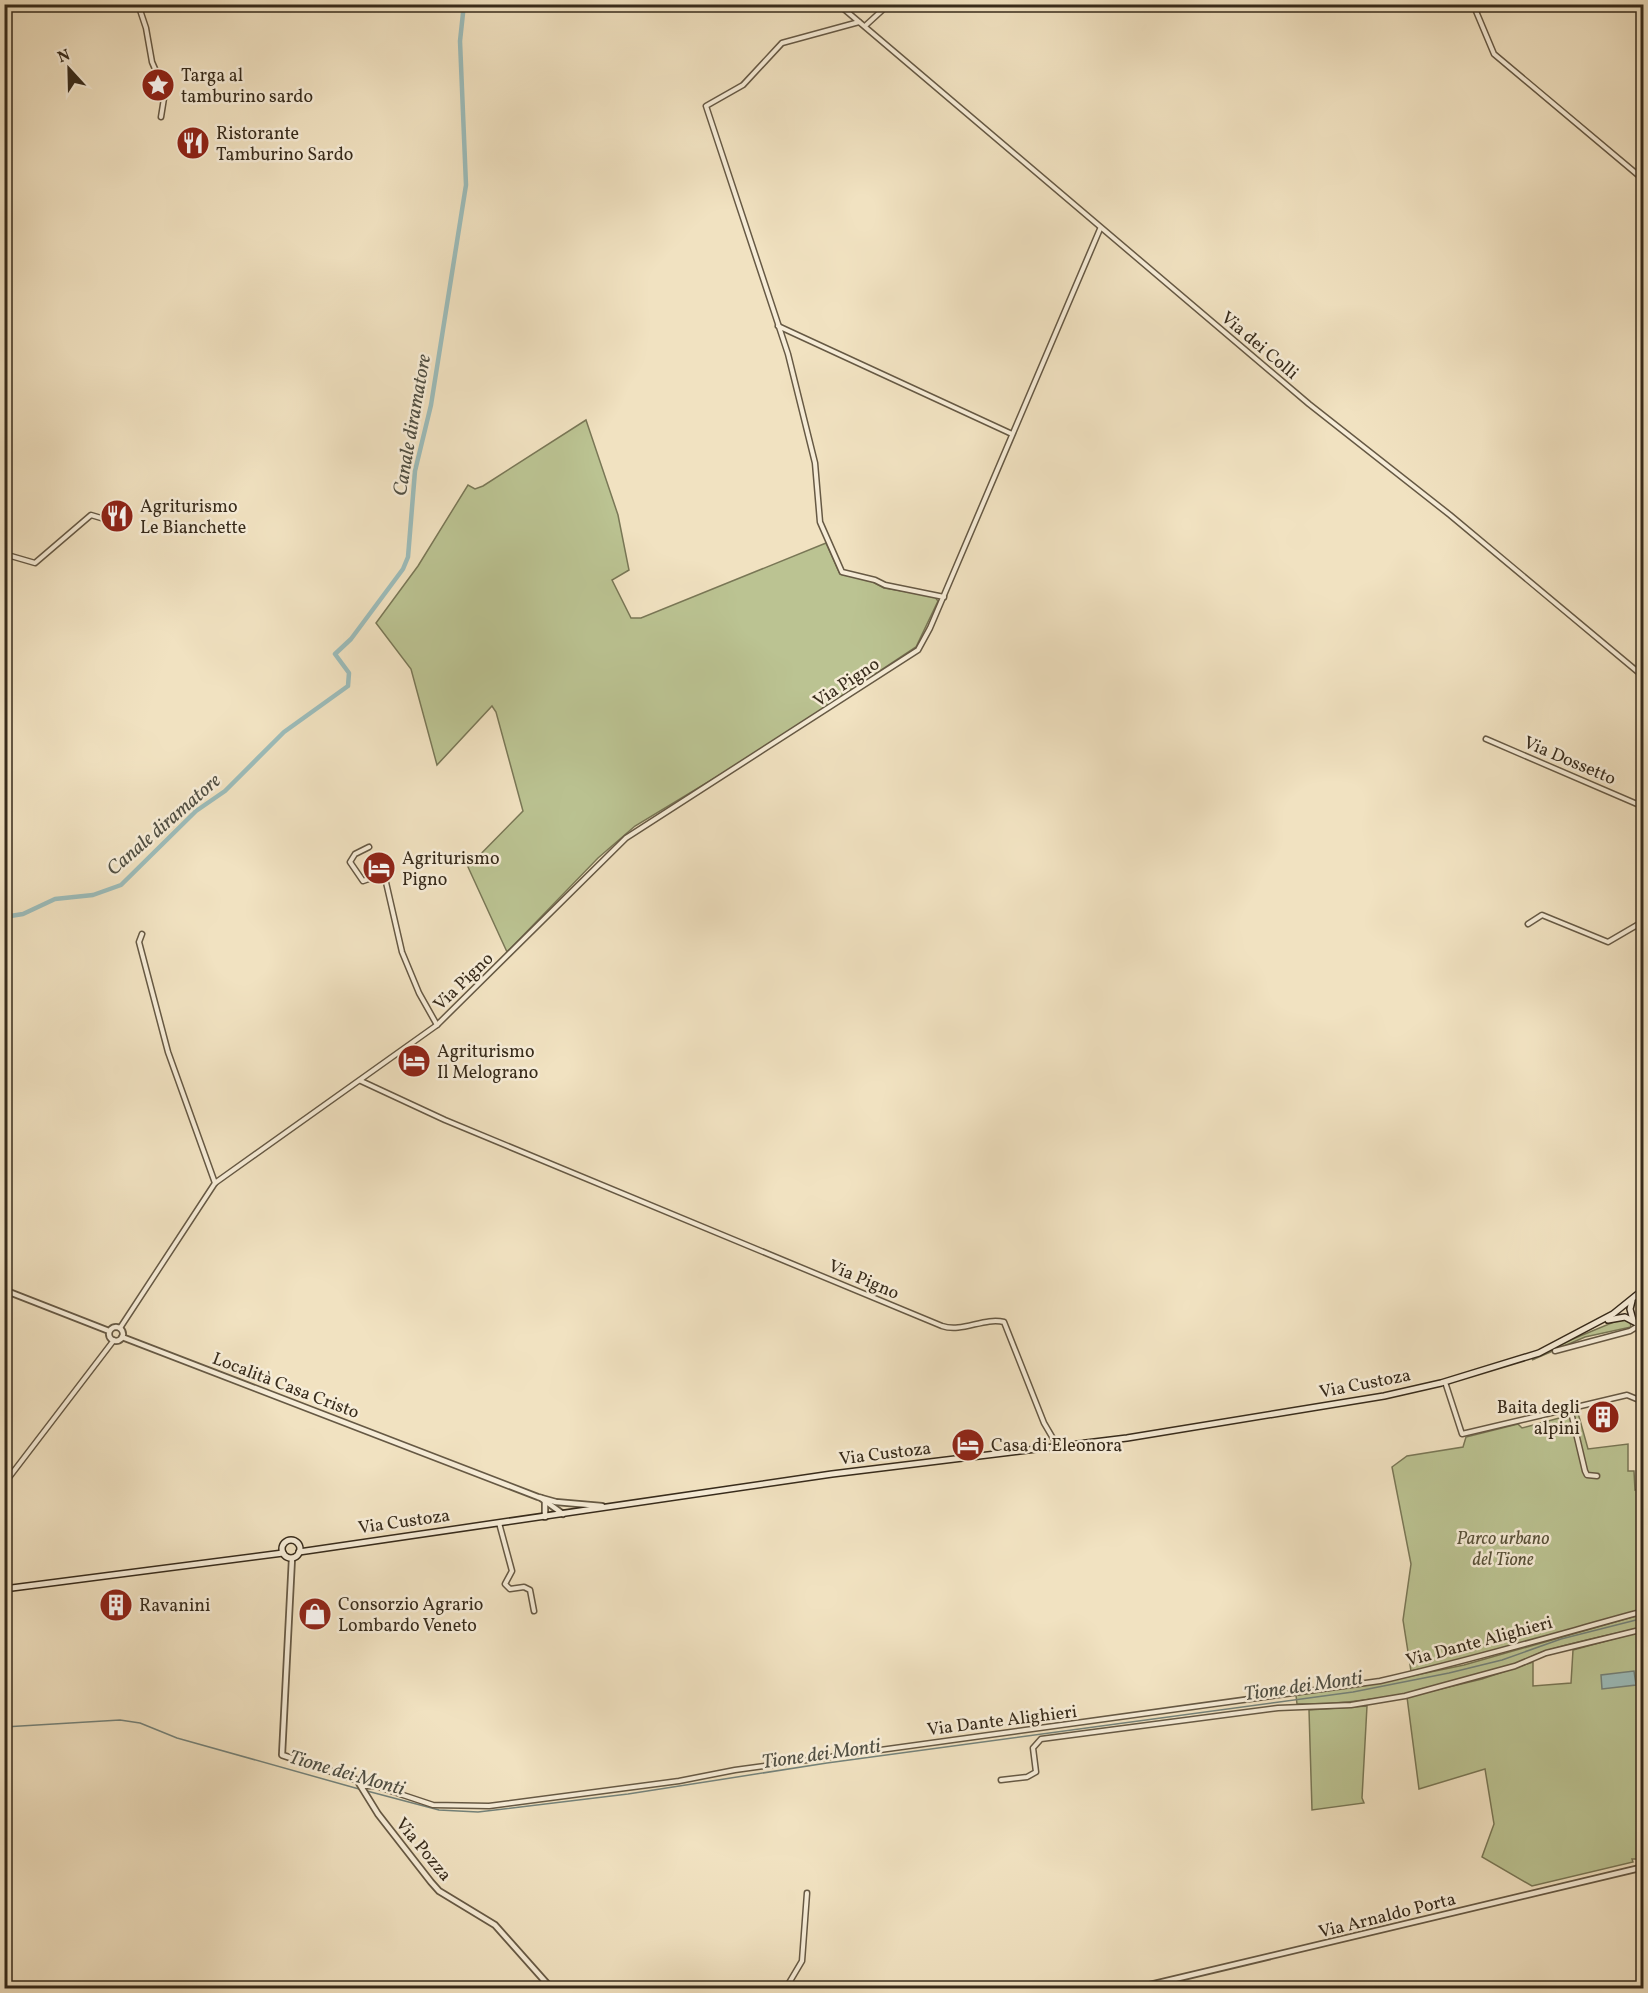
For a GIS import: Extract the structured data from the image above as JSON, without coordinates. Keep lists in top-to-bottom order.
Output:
{
  "streets": {
    "main road": ["Via Custoza"],
    "street": [
      "Via dei Colli",
      "Via Pigno",
      "Via Dossetto",
      "Località Casa Cristo",
      "Via Dante Alighieri",
      "Via Pozza",
      "Via Arnaldo Porta"
    ]
  },
  "crossings": [
    ["Via dei Colli", "Via Pigno"],
    ["Via Pigno", "Via Custoza"],
    ["Via Custoza", "Via Pozza"],
    ["Via Dante Alighieri", "Via Pozza"]
  ],
  "water": ["Canale diramatore", "Tione dei Monti"],
  "parks": ["Parco urbano del Tione"],
  "places": {
    "place": ["Targa al tamburino sardo"],
    "restaurant": ["Ristorante Tamburino Sardo", "Agriturismo Le Bianchette"],
    "hotel": ["Agriturismo Pigno", "Agriturismo Il Melograno", "Casa di Eleonora"],
    "building": ["Baita degli alpini", "Ravanini"],
    "shop": ["Consorzio Agrario Lombardo Veneto"]
  },
  "north": "top"
}
